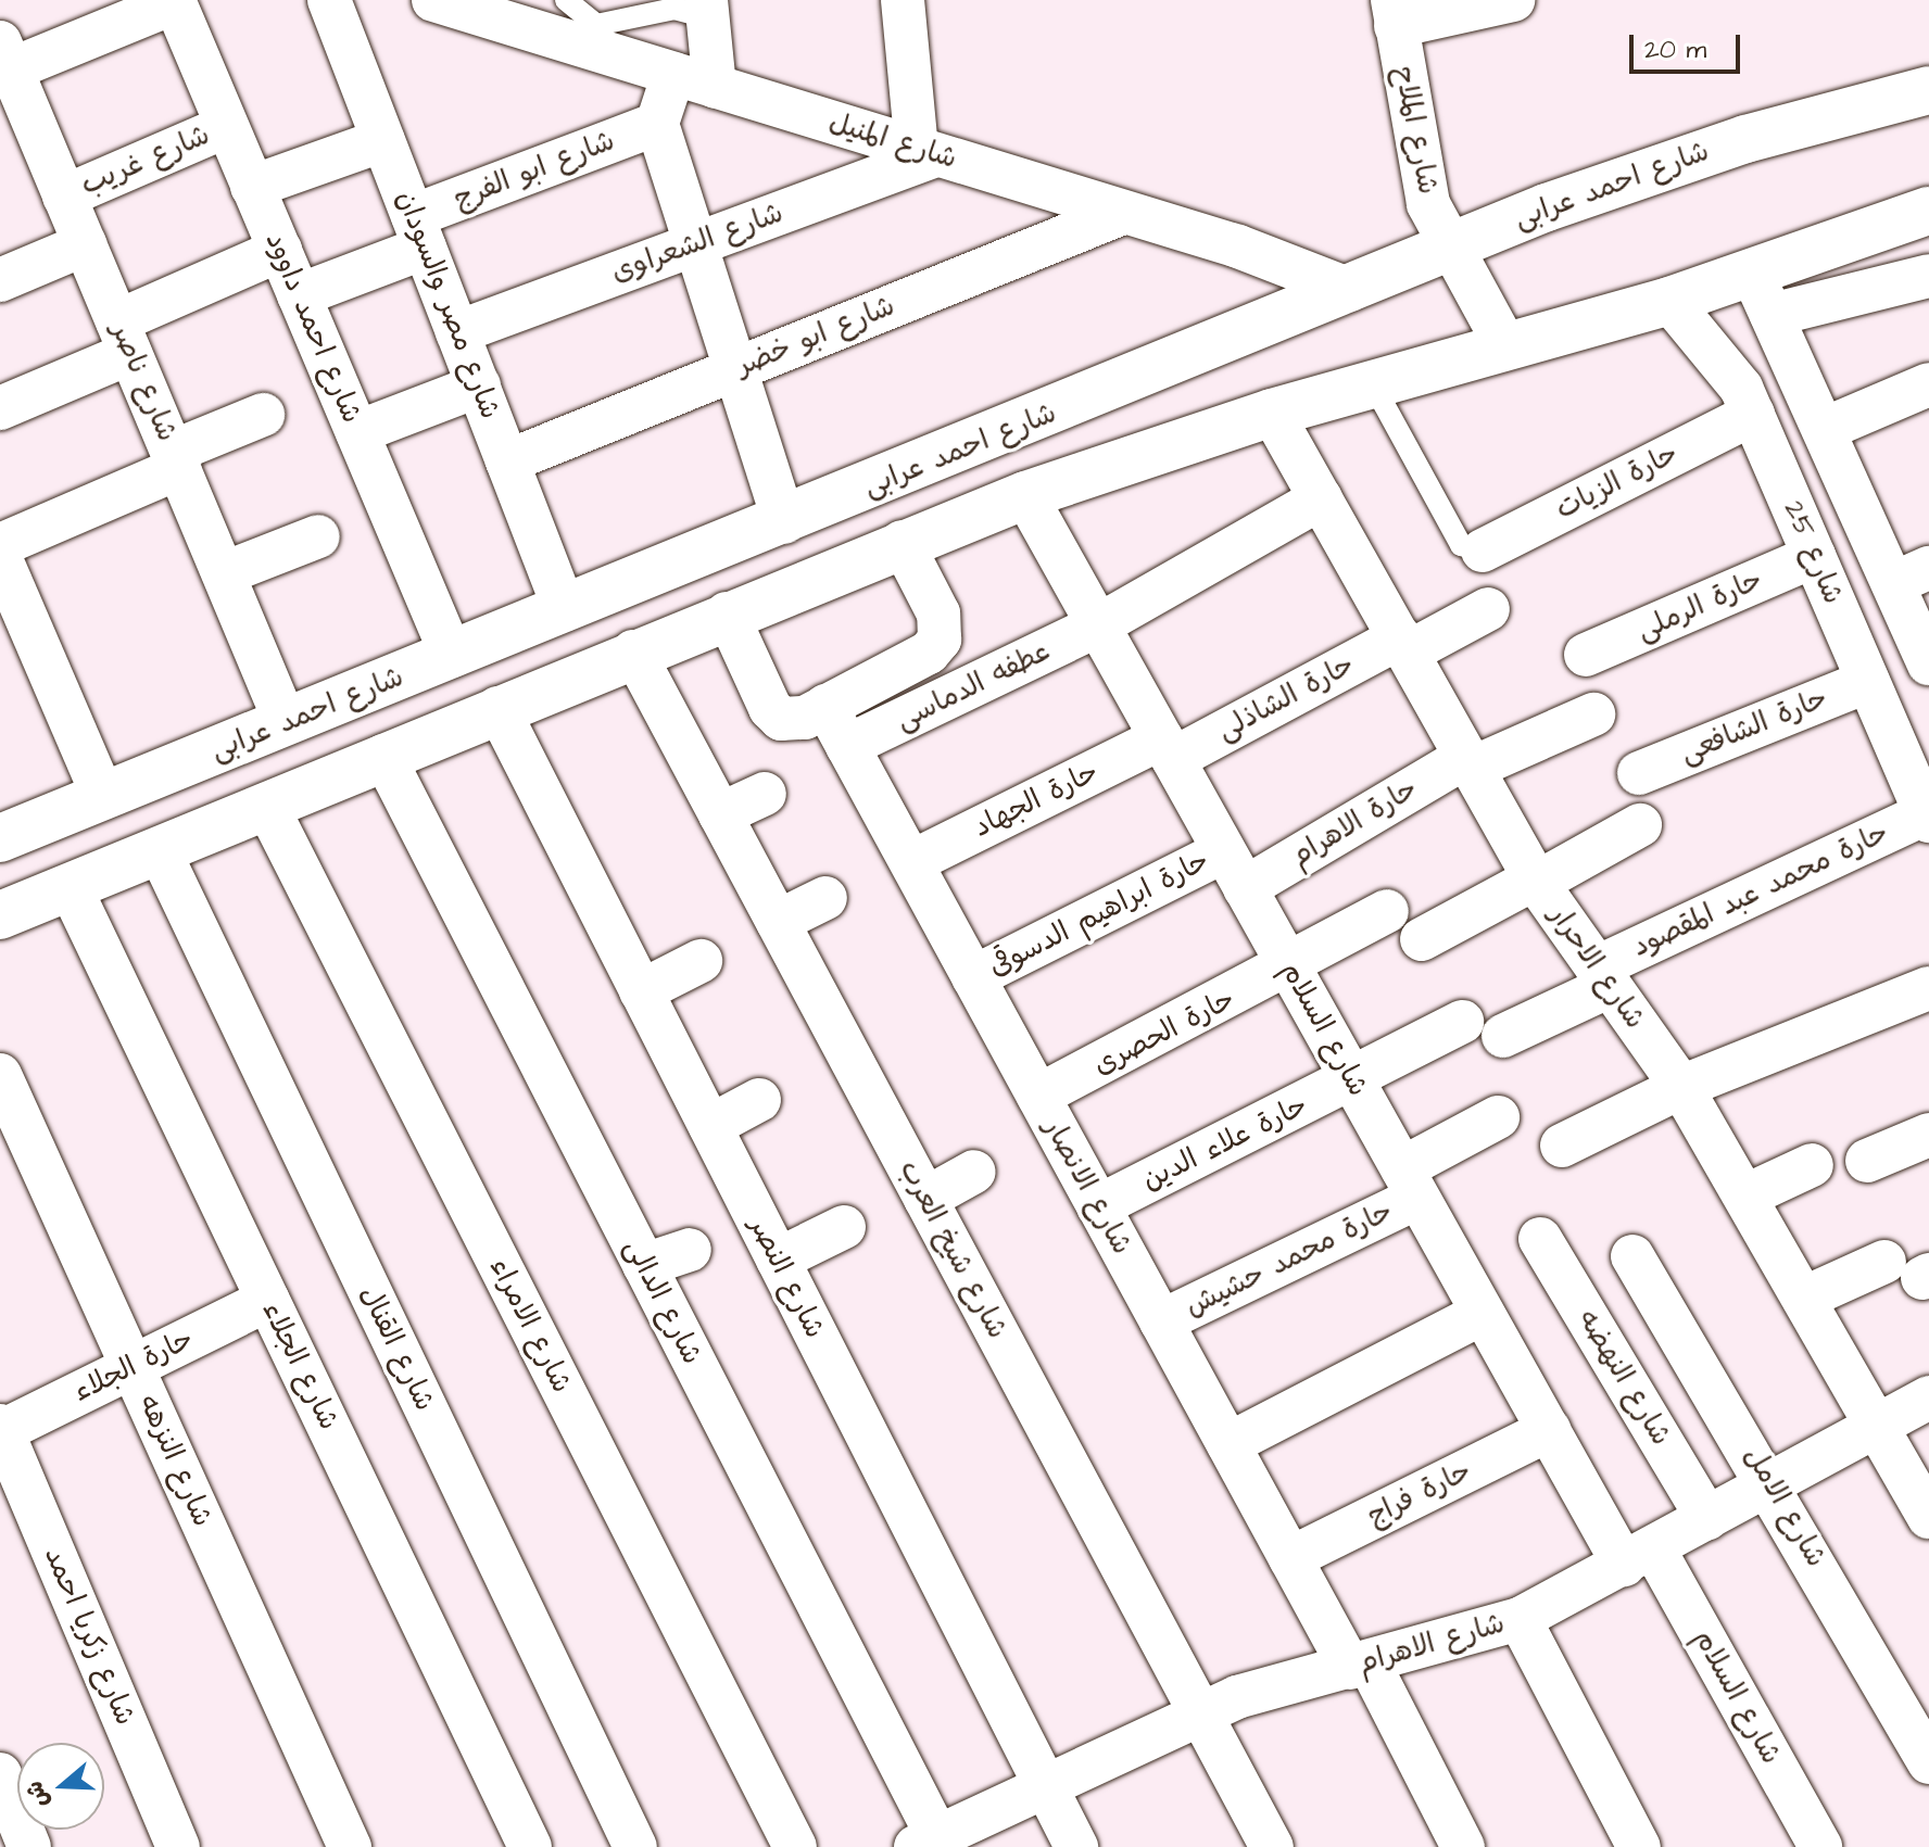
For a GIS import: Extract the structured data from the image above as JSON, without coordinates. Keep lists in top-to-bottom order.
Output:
{
  "streets": {
    "street": [
      "شارع الملاح",
      "شارع المنيل",
      "شارع غريب",
      "شارع ابو الفرج",
      "شارع احمد عرابى",
      "شارع الشعراوى",
      "شارع مصر والسودان",
      "شارع احمد داوود",
      "شارع ابو خضر",
      "شارع ناصر",
      "حارة الزيات",
      "شارع 25",
      "حارة الرملى",
      "عطفه الدماسى",
      "حارة الشاذلى",
      "حارة الشافعى",
      "حارة الجهاد",
      "حارة الاهرام",
      "حارة محمد عبد المقصود",
      "حارة ابراهيم الدسوقى",
      "شارع الاحرار",
      "شارع السلام",
      "حارة الحصرى",
      "حارة علاء الدين",
      "شارع الانصار",
      "شارع شيخ العرب",
      "حارة محمد حشيش",
      "شارع النصر",
      "شارع الدالى",
      "شارع الامراء",
      "شارع القنال",
      "حارة الجلاء",
      "شارع الجلاء",
      "شارع النهضه",
      "شارع النزهه",
      "حارة فراج",
      "شارع الامل",
      "شارع زكريا احمد",
      "شارع الاهرام"
    ]
  },
  "crossings": [
    ["شارع الملاح", "شارع احمد عرابى"],
    ["شارع المنيل", "شارع احمد عرابى"],
    ["شارع المنيل", "شارع الشعراوى"],
    ["شارع المنيل", "شارع ابو خضر"],
    ["شارع غريب", "شارع احمد داوود"],
    ["شارع غريب", "شارع ناصر"],
    ["شارع ابو الفرج", "شارع مصر والسودان"],
    ["شارع ابو الفرج", "شارع احمد داوود"],
    ["شارع احمد عرابى", "شارع مصر والسودان"],
    ["شارع احمد عرابى", "شارع احمد داوود"],
    ["شارع احمد عرابى", "شارع ناصر"],
    ["شارع الشعراوى", "شارع مصر والسودان"],
    ["شارع مصر والسودان", "شارع ابو خضر"],
    ["حارة الزيات", "شارع 25"],
    ["شارع 25", "حارة الرملى"],
    ["شارع 25", "حارة الشافعى"],
    ["شارع 25", "حارة محمد عبد المقصود"],
    ["عطفه الدماسى", "شارع الاحرار"],
    ["عطفه الدماسى", "شارع السلام"],
    ["عطفه الدماسى", "شارع الانصار"],
    ["حارة الشاذلى", "حارة الجهاد"],
    ["حارة الشاذلى", "شارع الاحرار"],
    ["حارة الشاذلى", "شارع السلام"],
    ["حارة الجهاد", "شارع السلام"],
    ["حارة الجهاد", "شارع الانصار"],
    ["حارة الاهرام", "حارة ابراهيم الدسوقى"],
    ["حارة الاهرام", "شارع الاحرار"],
    ["حارة الاهرام", "شارع السلام"],
    ["حارة محمد عبد المقصود", "شارع الاحرار"],
    ["حارة ابراهيم الدسوقى", "شارع السلام"],
    ["حارة ابراهيم الدسوقى", "شارع الانصار"],
    ["شارع الاحرار", "شارع الاهرام"],
    ["شارع السلام", "حارة الحصرى"],
    ["شارع السلام", "حارة علاء الدين"],
    ["شارع السلام", "حارة محمد حشيش"],
    ["شارع السلام", "حارة فراج"],
    ["شارع السلام", "شارع الاهرام"],
    ["حارة الحصرى", "شارع الانصار"],
    ["حارة علاء الدين", "شارع الانصار"],
    ["شارع الانصار", "حارة محمد حشيش"],
    ["شارع الانصار", "حارة فراج"],
    ["شارع الانصار", "شارع الاهرام"],
    ["شارع شيخ العرب", "شارع الاهرام"],
    ["شارع النصر", "شارع الاهرام"],
    ["شارع الدالى", "شارع الاهرام"],
    ["حارة الجلاء", "شارع الجلاء"],
    ["حارة الجلاء", "شارع النزهه"],
    ["حارة الجلاء", "شارع زكريا احمد"],
    ["شارع النهضه", "شارع الاهرام"],
    ["شارع الامل", "شارع الاهرام"]
  ],
  "scale_bar": "20 m",
  "north": "left"
}
